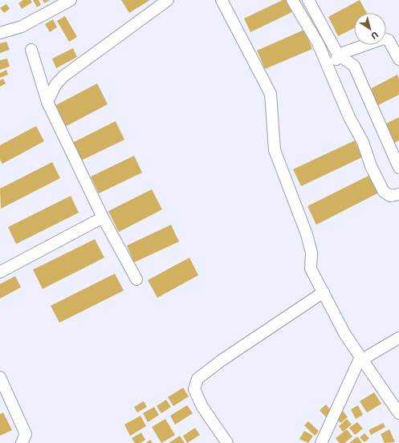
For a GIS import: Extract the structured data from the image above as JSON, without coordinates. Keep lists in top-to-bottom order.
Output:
{
  "north": "bottom right"
}
